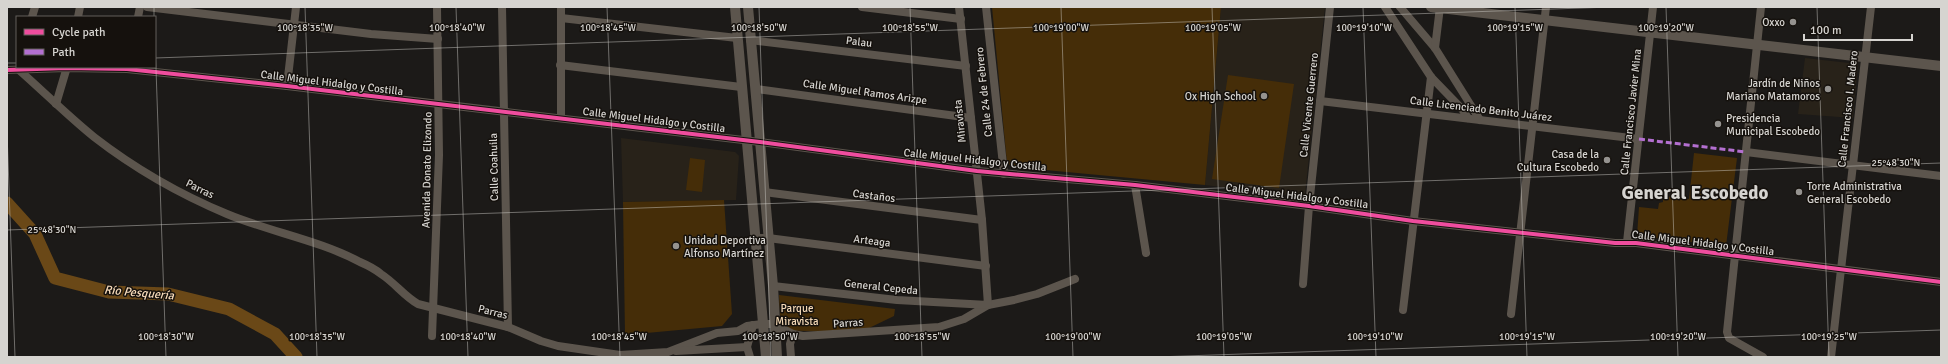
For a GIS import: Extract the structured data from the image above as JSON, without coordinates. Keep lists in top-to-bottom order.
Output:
{
  "streets": {
    "street": [
      "Palau",
      "Calle Miguel Hidalgo y Costilla",
      "Calle Miguel Ramos Arizpe",
      "Calle 24 de Febrero",
      "Calle Vicente Guerrero",
      "Calle Licenciado Benito Juárez",
      "Calle Francisco I. Madero",
      "Calle Francisco Javier Mina",
      "Miravista",
      "Calle Coahuila",
      "Avenida Donato Elizondo",
      "Parras",
      "Castaños",
      "Arteaga",
      "General Cepeda"
    ]
  },
  "crossings": [
    ["Palau", "Miravista"],
    ["Calle Miguel Hidalgo y Costilla", "Calle 24 de Febrero"],
    ["Calle Miguel Hidalgo y Costilla", "Calle Vicente Guerrero"],
    ["Calle Miguel Hidalgo y Costilla", "Calle Francisco I. Madero"],
    ["Calle Miguel Hidalgo y Costilla", "Calle Francisco Javier Mina"],
    ["Calle Miguel Hidalgo y Costilla", "Miravista"],
    ["Calle Miguel Hidalgo y Costilla", "Calle Coahuila"],
    ["Calle Miguel Hidalgo y Costilla", "Avenida Donato Elizondo"],
    ["Calle Miguel Hidalgo y Costilla", "Parras"],
    ["Calle Miguel Ramos Arizpe", "Miravista"],
    ["Calle Vicente Guerrero", "Calle Licenciado Benito Juárez"],
    ["Calle Licenciado Benito Juárez", "Calle Francisco Javier Mina"],
    ["Miravista", "Parras"],
    ["Miravista", "Castaños"],
    ["Miravista", "Arteaga"],
    ["Miravista", "General Cepeda"],
    ["Calle Coahuila", "Parras"],
    ["Avenida Donato Elizondo", "Parras"],
    ["Parras", "General Cepeda"]
  ],
  "districts": ["General Escobedo"],
  "water": ["Río Pesquería"],
  "parks": ["Parque Miravista"],
  "places": [
    "Oxxo",
    "Jardín de Niños Mariano Matamoros",
    "Ox High School",
    "Presidencia Municipal Escobedo",
    "Casa de la Cultura Escobedo",
    "Torre Administrativa General Escobedo",
    "Unidad Deportiva Alfonso Martínez"
  ],
  "legend": ["Cycle path", "Path"],
  "scale_bar": "100 m",
  "coordinates": [
    "100°18'35\"W",
    "100°18'40\"W",
    "100°18'45\"W",
    "100°18'50\"W",
    "100°18'55\"W",
    "100°19'00\"W",
    "100°19'05\"W",
    "100°19'10\"W",
    "100°19'15\"W",
    "100°19'20\"W",
    "25°48'30\"N",
    "100°18'30\"W",
    "100°19'25\"W"
  ]
}
